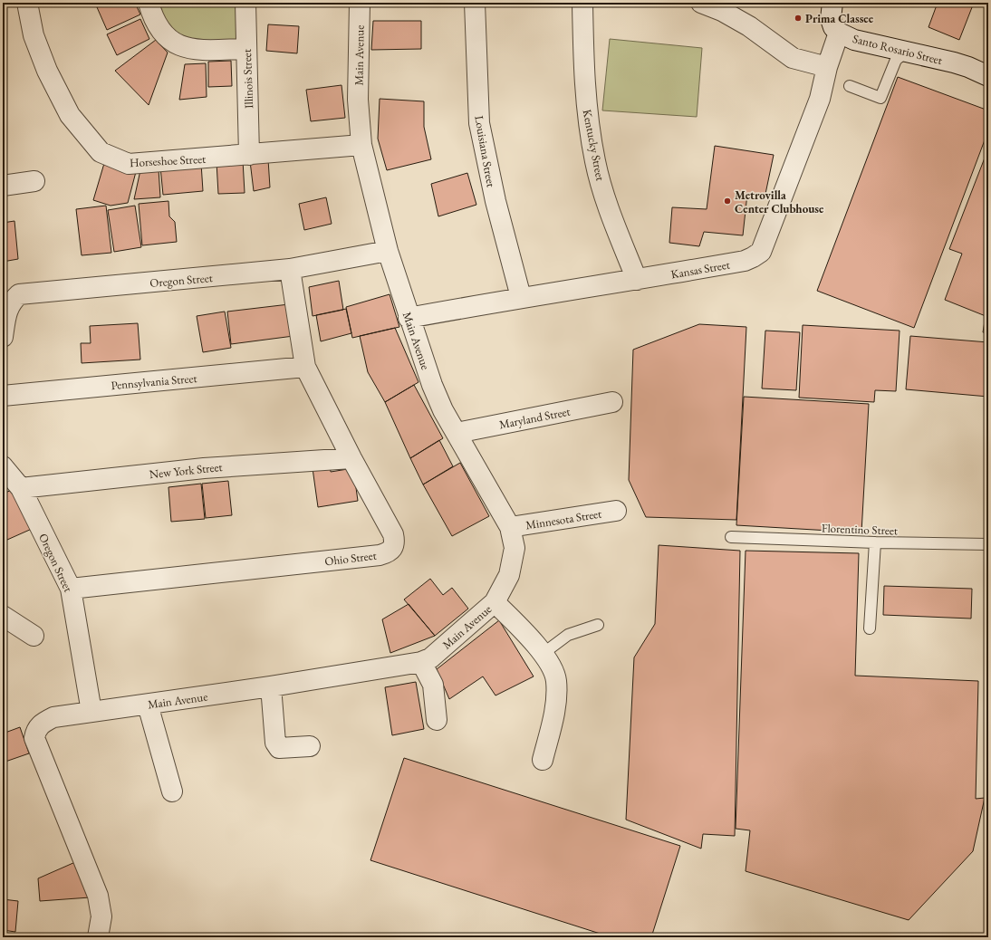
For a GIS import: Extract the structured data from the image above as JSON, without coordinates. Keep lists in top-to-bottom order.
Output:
{
  "streets": {
    "street": [
      "Santo Rosario Street",
      "Main Avenue",
      "Illinois Street",
      "Kentucky Street",
      "Louisiana Street",
      "Horseshoe Street",
      "Kansas Street",
      "Oregon Street",
      "Pennsylvania Street",
      "Maryland Street",
      "New York Street",
      "Minnesota Street",
      "Ohio Street"
    ],
    "lane": ["Florentino Street"]
  },
  "crossings": [
    ["Santo Rosario Street", "Kansas Street"],
    ["Main Avenue", "Horseshoe Street"],
    ["Main Avenue", "Kansas Street"],
    ["Main Avenue", "Oregon Street"],
    ["Main Avenue", "Maryland Street"],
    ["Main Avenue", "Minnesota Street"],
    ["Illinois Street", "Horseshoe Street"],
    ["Kentucky Street", "Kansas Street"],
    ["Louisiana Street", "Kansas Street"],
    ["Oregon Street", "New York Street"],
    ["Oregon Street", "Ohio Street"],
    ["Pennsylvania Street", "Ohio Street"],
    ["New York Street", "Ohio Street"]
  ],
  "places": ["Prima Classee", "Metrovilla Center Clubhouse"]
}
